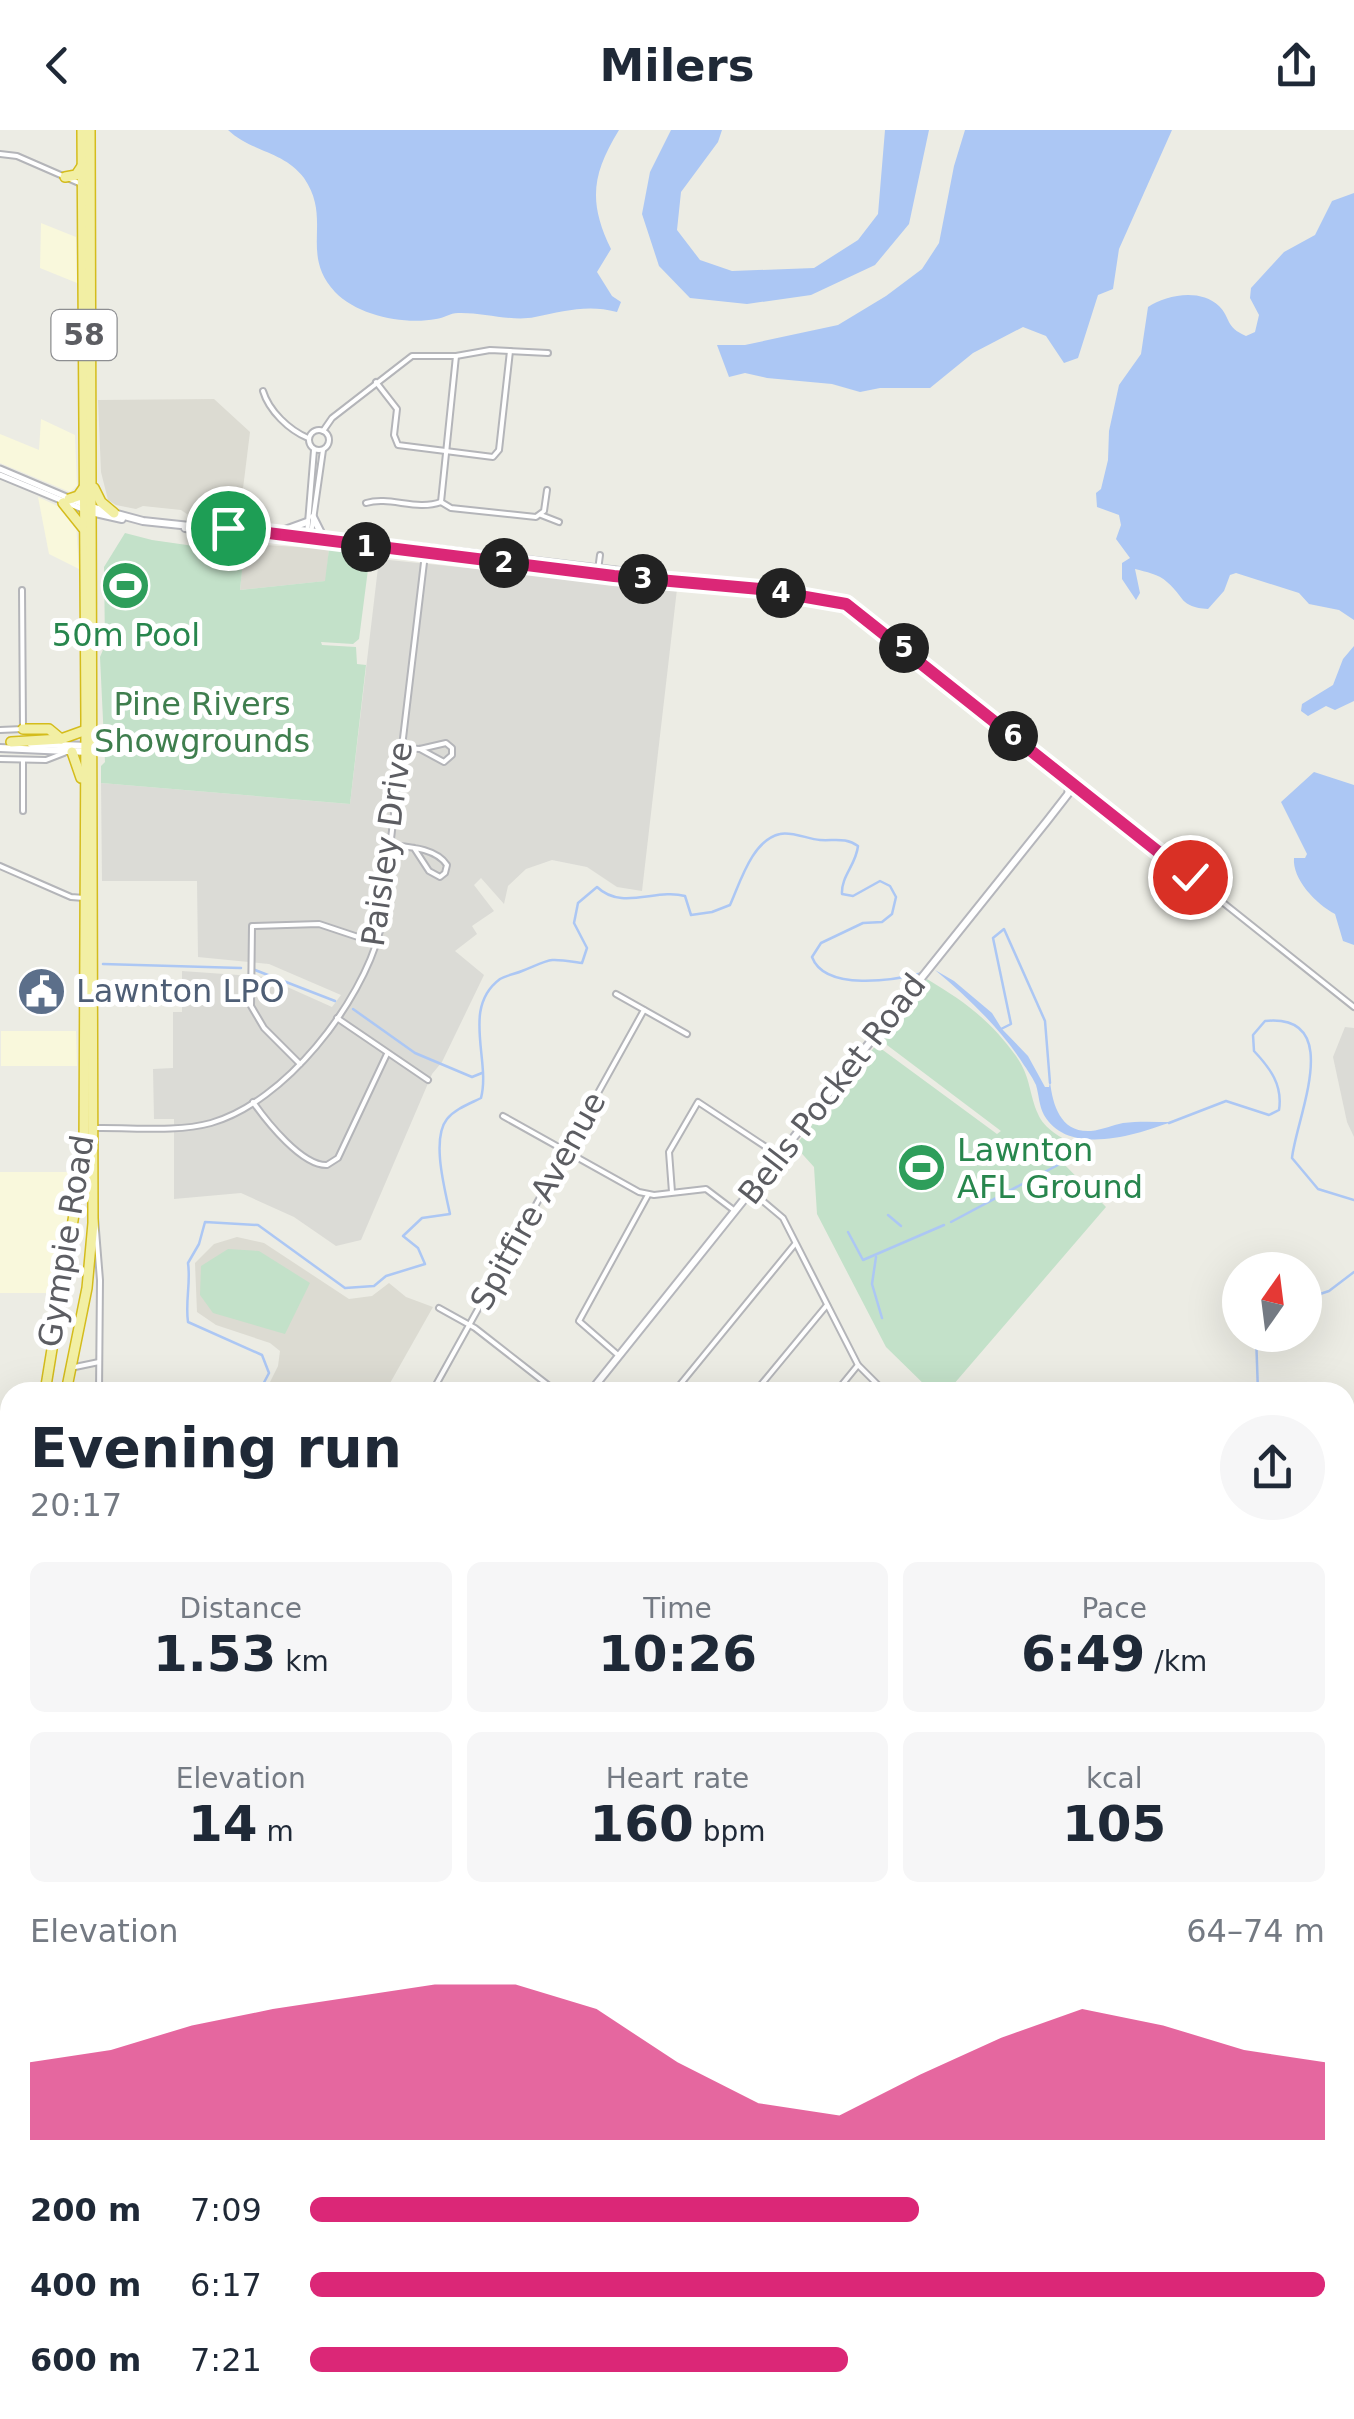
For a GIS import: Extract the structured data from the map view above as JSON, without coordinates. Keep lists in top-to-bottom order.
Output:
{
  "streets": {
    "highway": ["58", "Gympie Road"],
    "main road": ["Bells Pocket Road"],
    "street": ["Paisley Drive", "Spitfire Avenue"]
  },
  "crossings": [
    ["Paisley Drive", "Gympie Road"]
  ],
  "parks": ["Pine Rivers Showgrounds"],
  "places": {
    "sports": ["50m Pool", "Lawnton AFL Ground"],
    "public building": ["Lawnton LPO"]
  },
  "north": "top",
  "page": {
    "header": "Milers",
    "pins": [
      "1",
      "2",
      "3",
      "4",
      "5",
      "6"
    ],
    "heading": ["Evening run", "20:17"],
    "stats": [
      ["Distance", "1.53 km"],
      ["Time", "10:26"],
      ["Pace", "6:49 /km"],
      ["Elevation", "14 m"],
      ["Heart rate", "160 bpm"],
      ["kcal", "105"]
    ],
    "chart": ["Elevation", "64–74 m"],
    "list": [
      {
        "name": "200 m",
        "note": "7:09"
      },
      {
        "name": "400 m",
        "note": "6:17"
      },
      {
        "name": "600 m",
        "note": "7:21"
      }
    ]
  }
}
